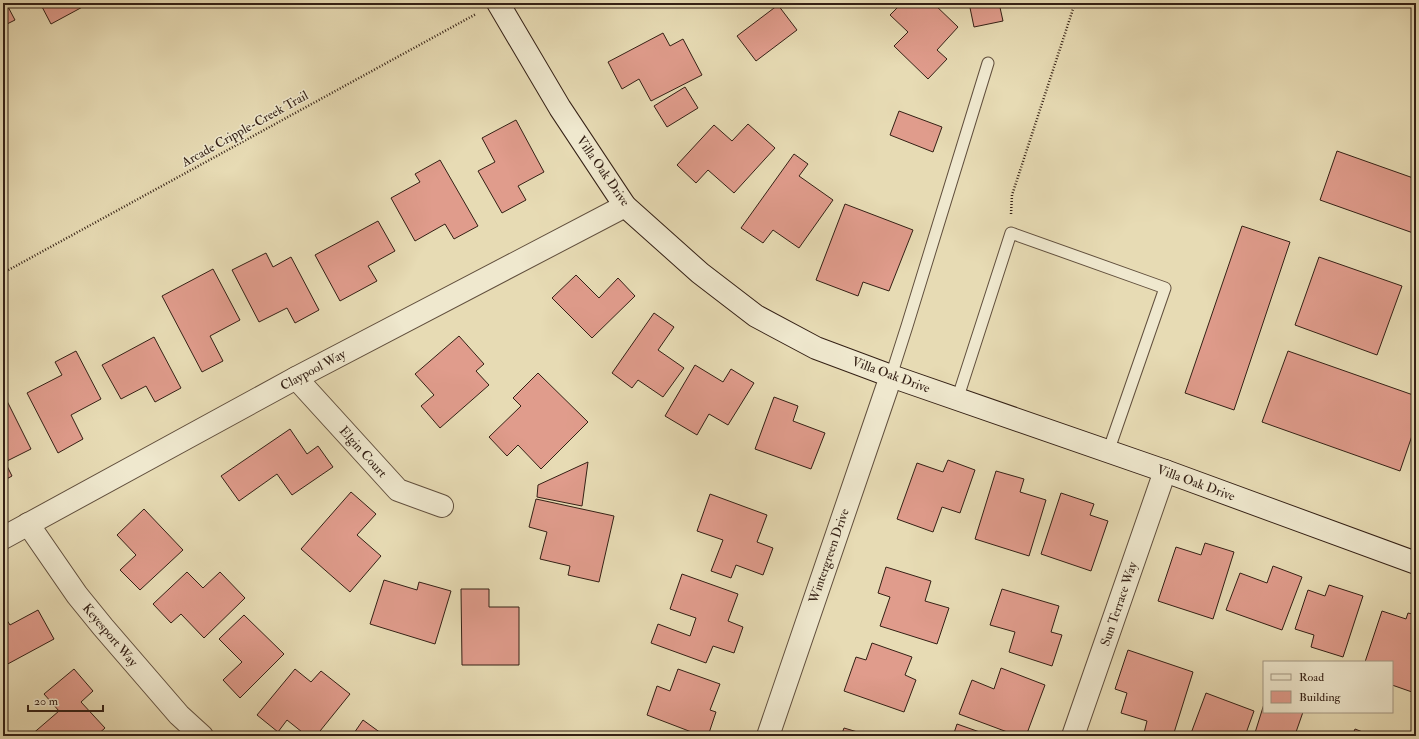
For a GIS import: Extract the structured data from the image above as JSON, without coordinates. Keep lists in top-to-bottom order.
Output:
{
  "streets": {
    "street": [
      "Villa Oak Drive",
      "Claypool Way",
      "Elgin Court",
      "Wintergreen Drive",
      "Sun Terrace Way",
      "Keyesport Way"
    ],
    "path": ["Arcade Cripple-Creek Trail"]
  },
  "crossings": [
    ["Arcade Cripple-Creek Trail", "Villa Oak Drive"],
    ["Villa Oak Drive", "Claypool Way"],
    ["Villa Oak Drive", "Wintergreen Drive"],
    ["Villa Oak Drive", "Sun Terrace Way"],
    ["Claypool Way", "Elgin Court"],
    ["Claypool Way", "Keyesport Way"]
  ],
  "legend": ["Road", "Building"],
  "scale_bar": "20 m"
}
